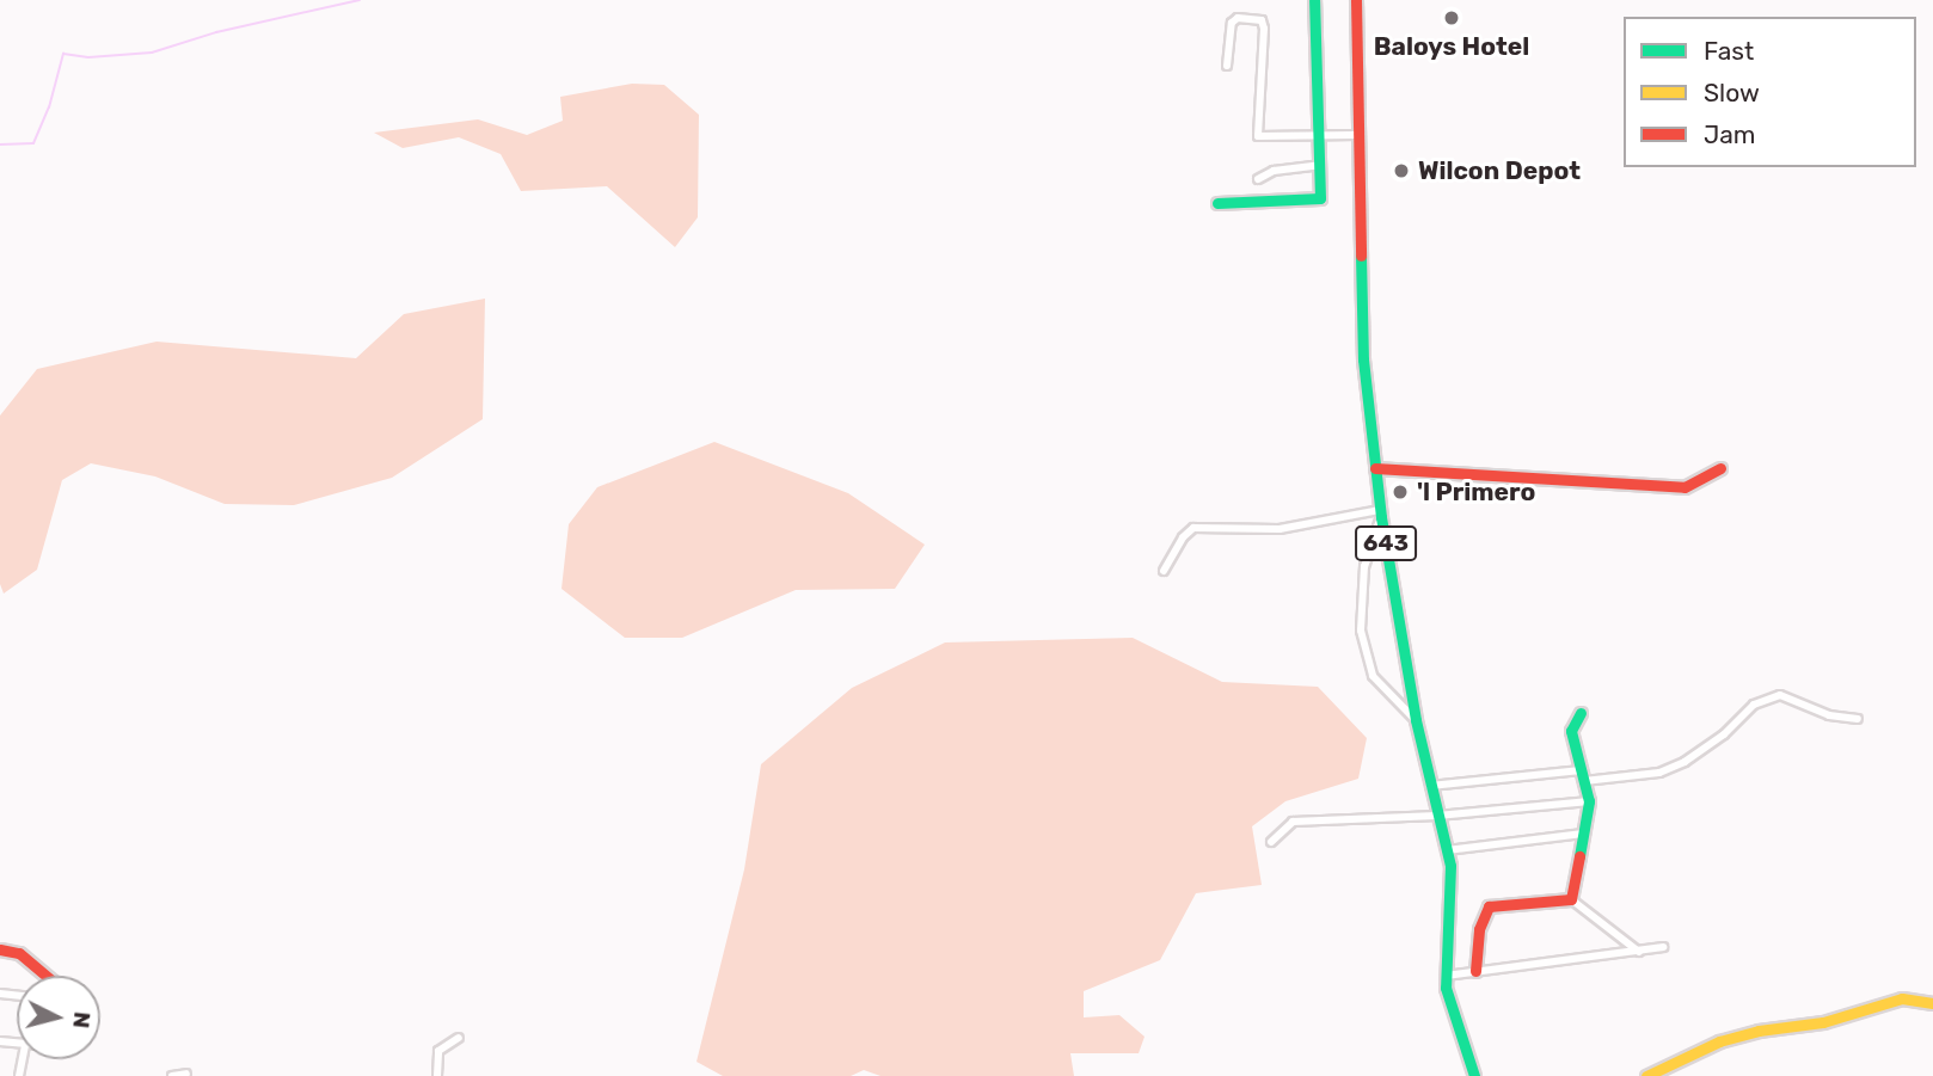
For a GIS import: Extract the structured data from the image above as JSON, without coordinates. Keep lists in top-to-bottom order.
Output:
{
  "streets": {
    "main road": ["643"]
  },
  "places": ["Baloys Hotel", "Wilcon Depot", "'l Primero"],
  "legend": ["Fast", "Slow", "Jam"],
  "north": "right"
}
